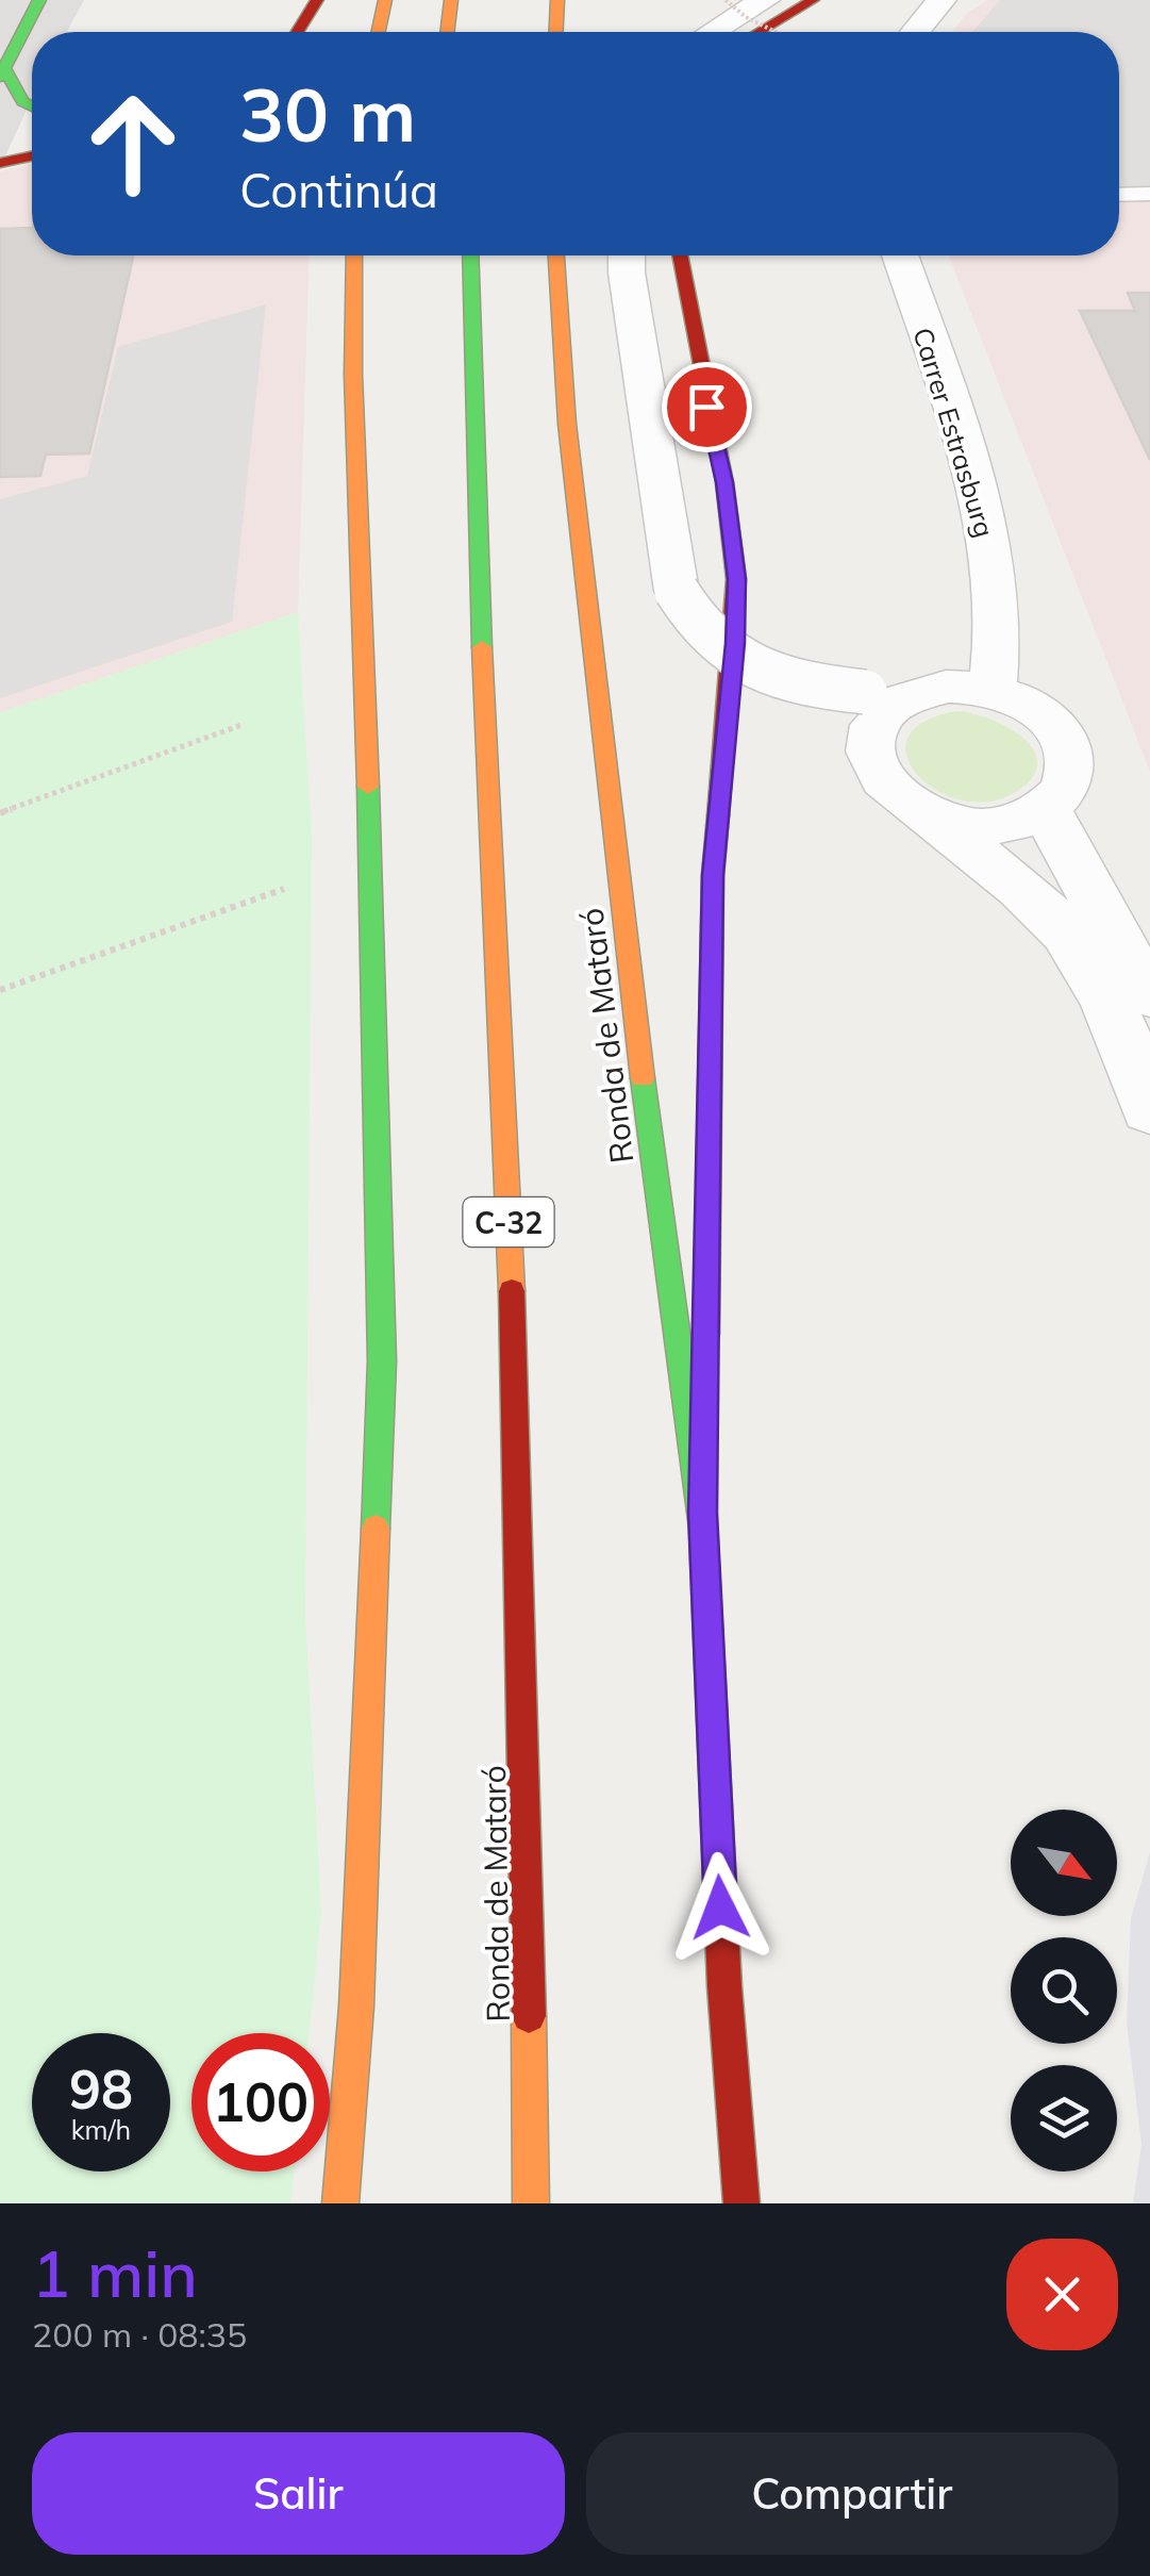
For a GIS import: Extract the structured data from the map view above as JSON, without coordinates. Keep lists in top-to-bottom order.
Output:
{
  "streets": {
    "main road": ["Ronda de Mataró", "C-32"],
    "street": ["Carrer Estrasburg"]
  },
  "north": "bottom right",
  "page": {
    "turn": ["30 m", "Continúa"],
    "speed": "98 km/h",
    "limit": "100",
    "heading": ["1 min", "200 m · 08:35"],
    "buttons": ["Salir", "Compartir"]
  }
}
